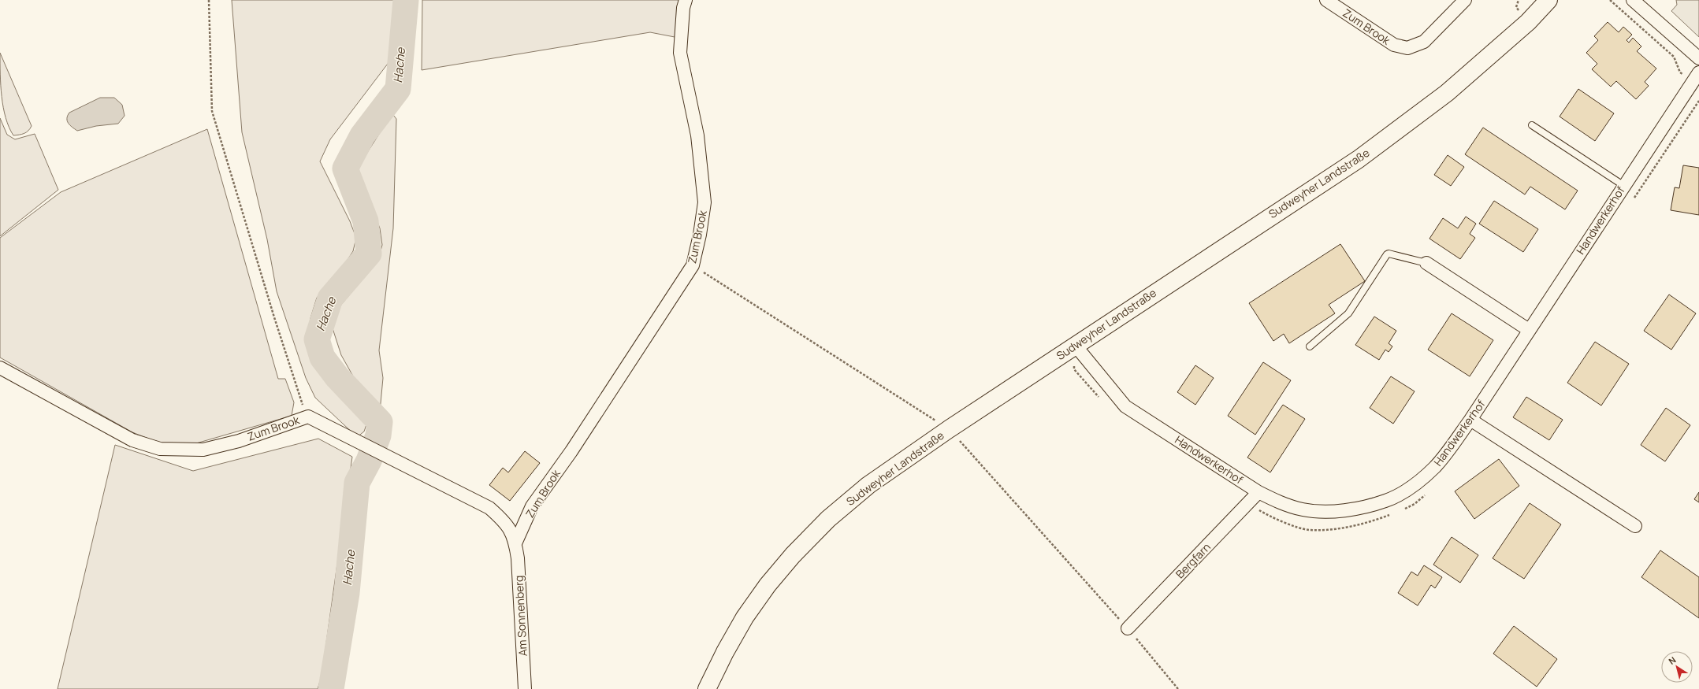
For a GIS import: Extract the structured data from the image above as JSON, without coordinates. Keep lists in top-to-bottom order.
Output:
{
  "streets": {
    "main road": ["Sudweyher Landstraße"],
    "street": [
      "Zum Brook",
      "Handwerkerhof",
      "Bergfarn",
      "Am Sonnenberg"
    ]
  },
  "crossings": [
    ["Zum Brook", "Am Sonnenberg"],
    ["Sudweyher Landstraße", "Handwerkerhof"],
    ["Handwerkerhof", "Bergfarn"]
  ],
  "water": ["Hache"],
  "north": "top left"
}
